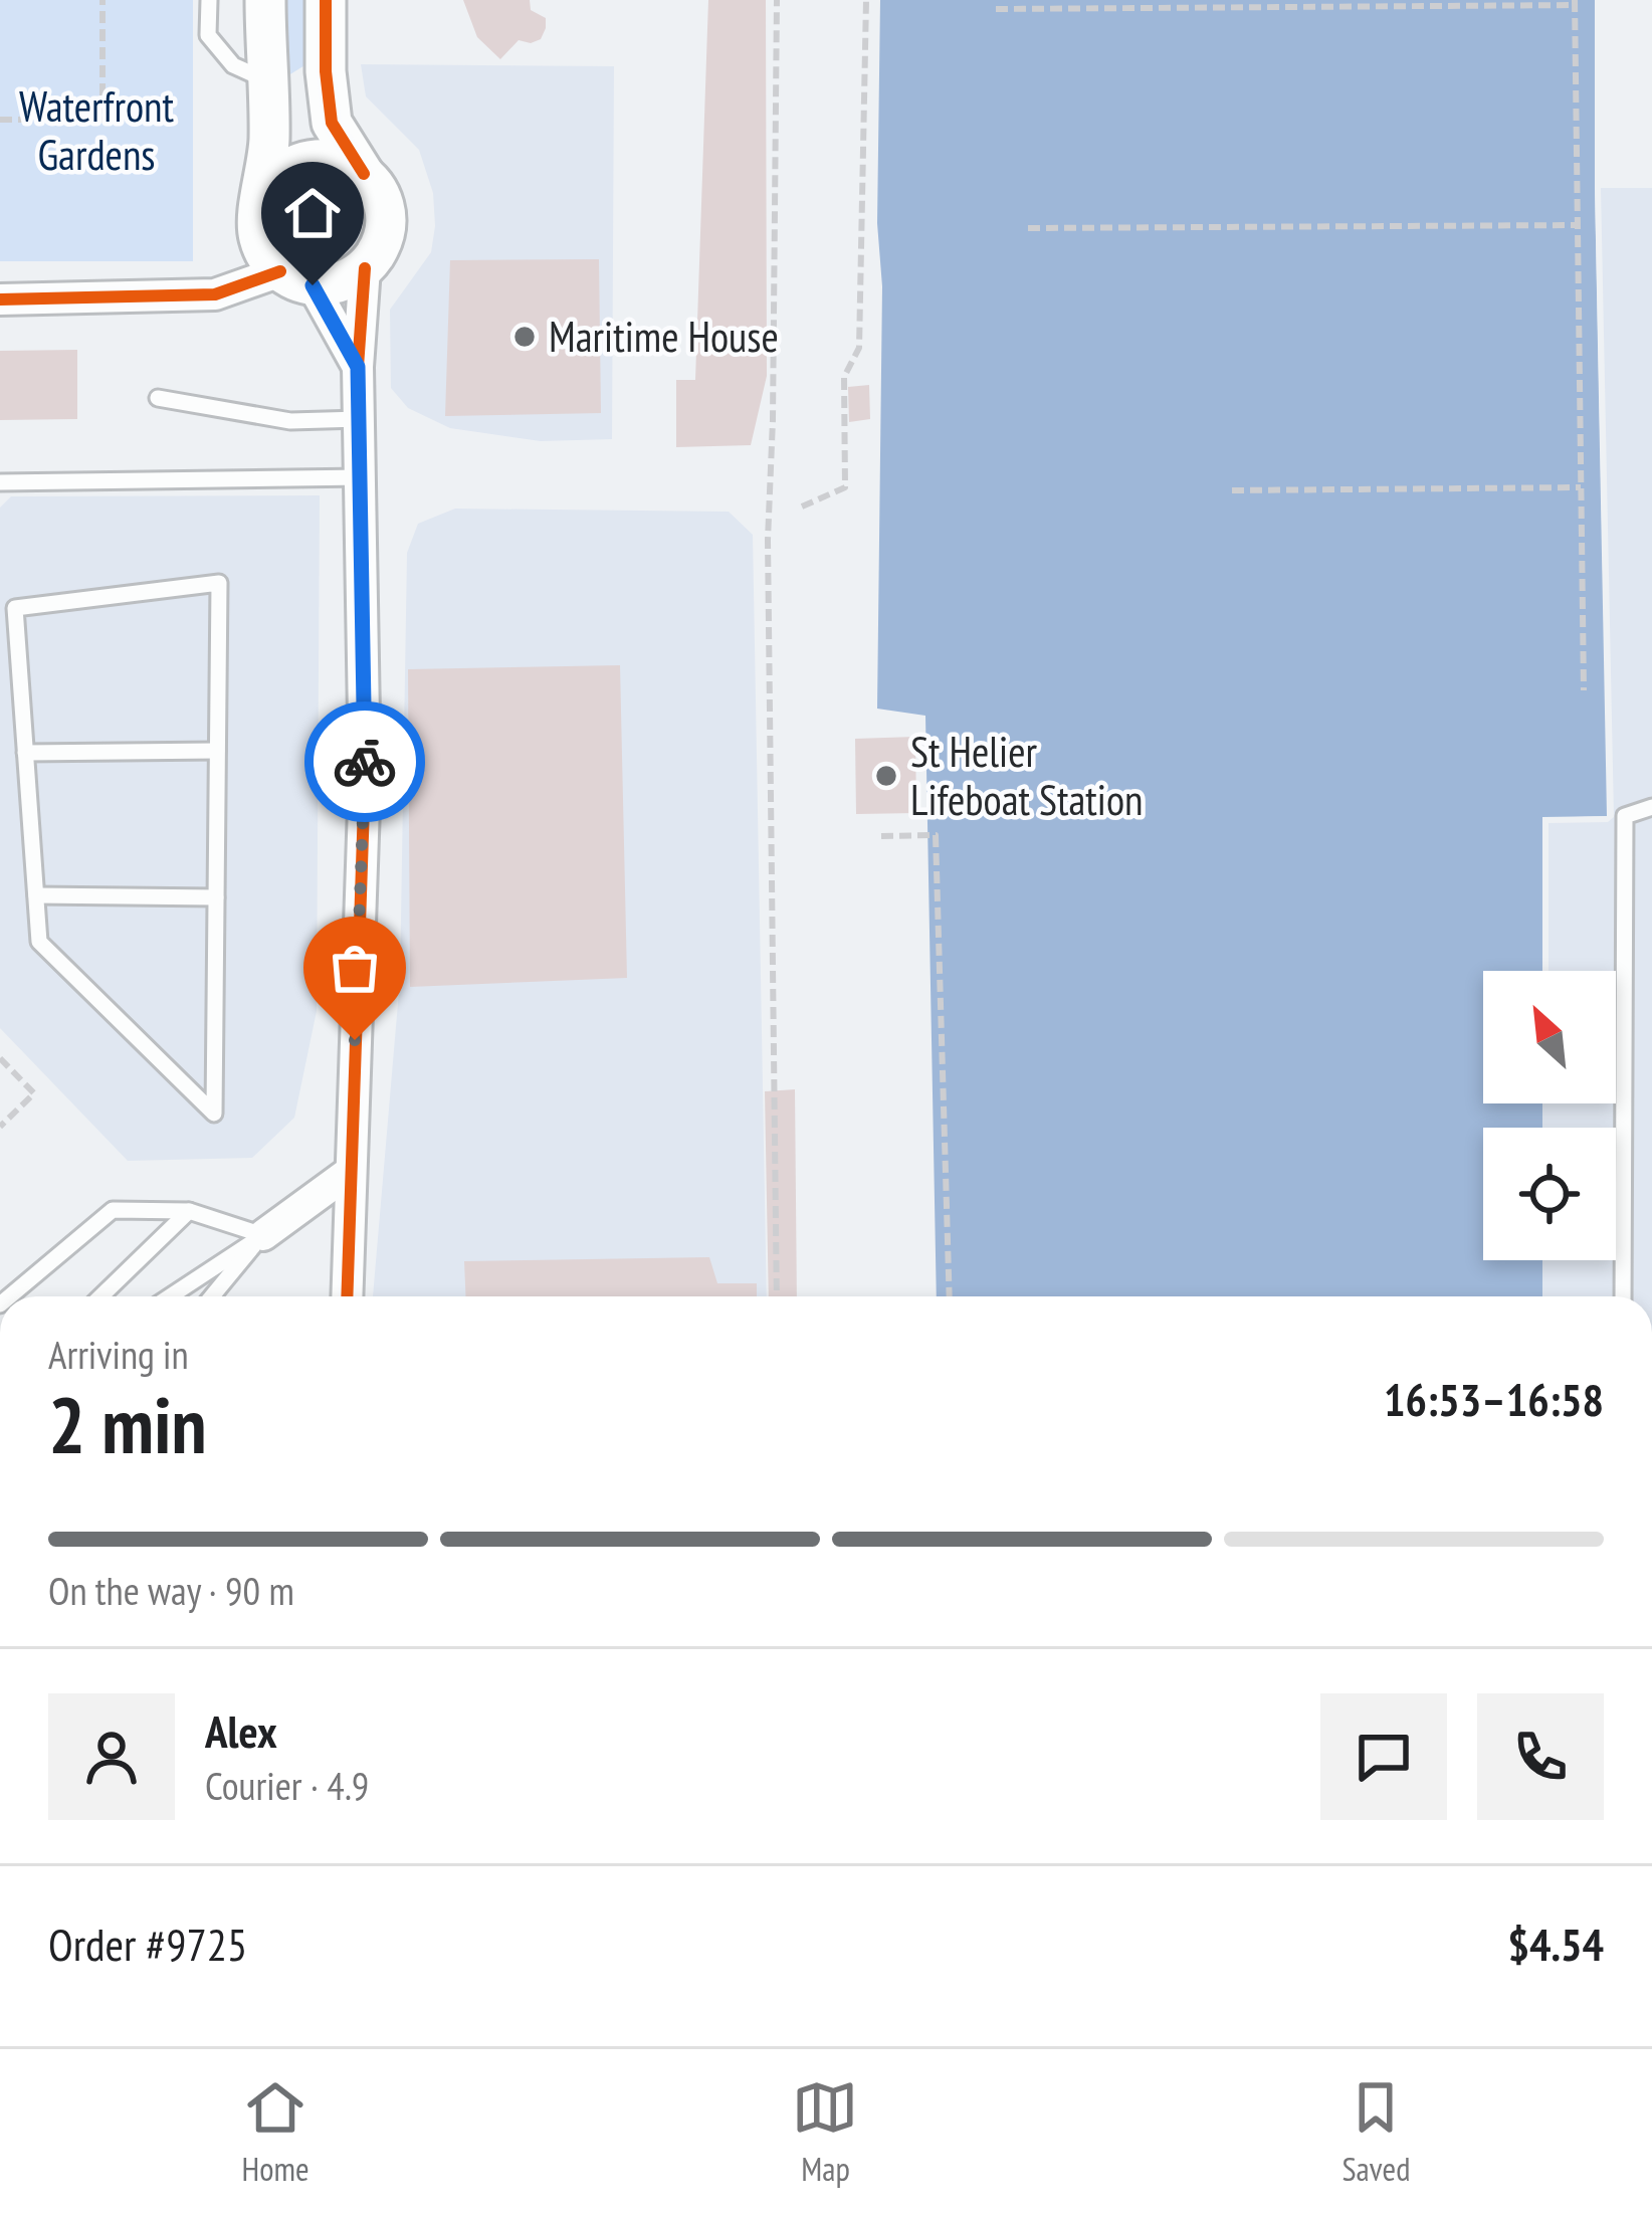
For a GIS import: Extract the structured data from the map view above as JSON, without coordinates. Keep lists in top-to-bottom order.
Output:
{
  "parks": ["Waterfront Gardens"],
  "places": ["Maritime House", "St Helier Lifeboat Station"],
  "north": "top left",
  "page": {
    "heading": ["2 min", "Arriving in", "16:53–16:58"],
    "panel": [
      "Alex",
      "Courier · 4.9",
      "Order #9725",
      "$4.54"
    ],
    "bar": "On the way · 90 m",
    "tabs": ["Home", "Map", "Saved"]
  }
}
